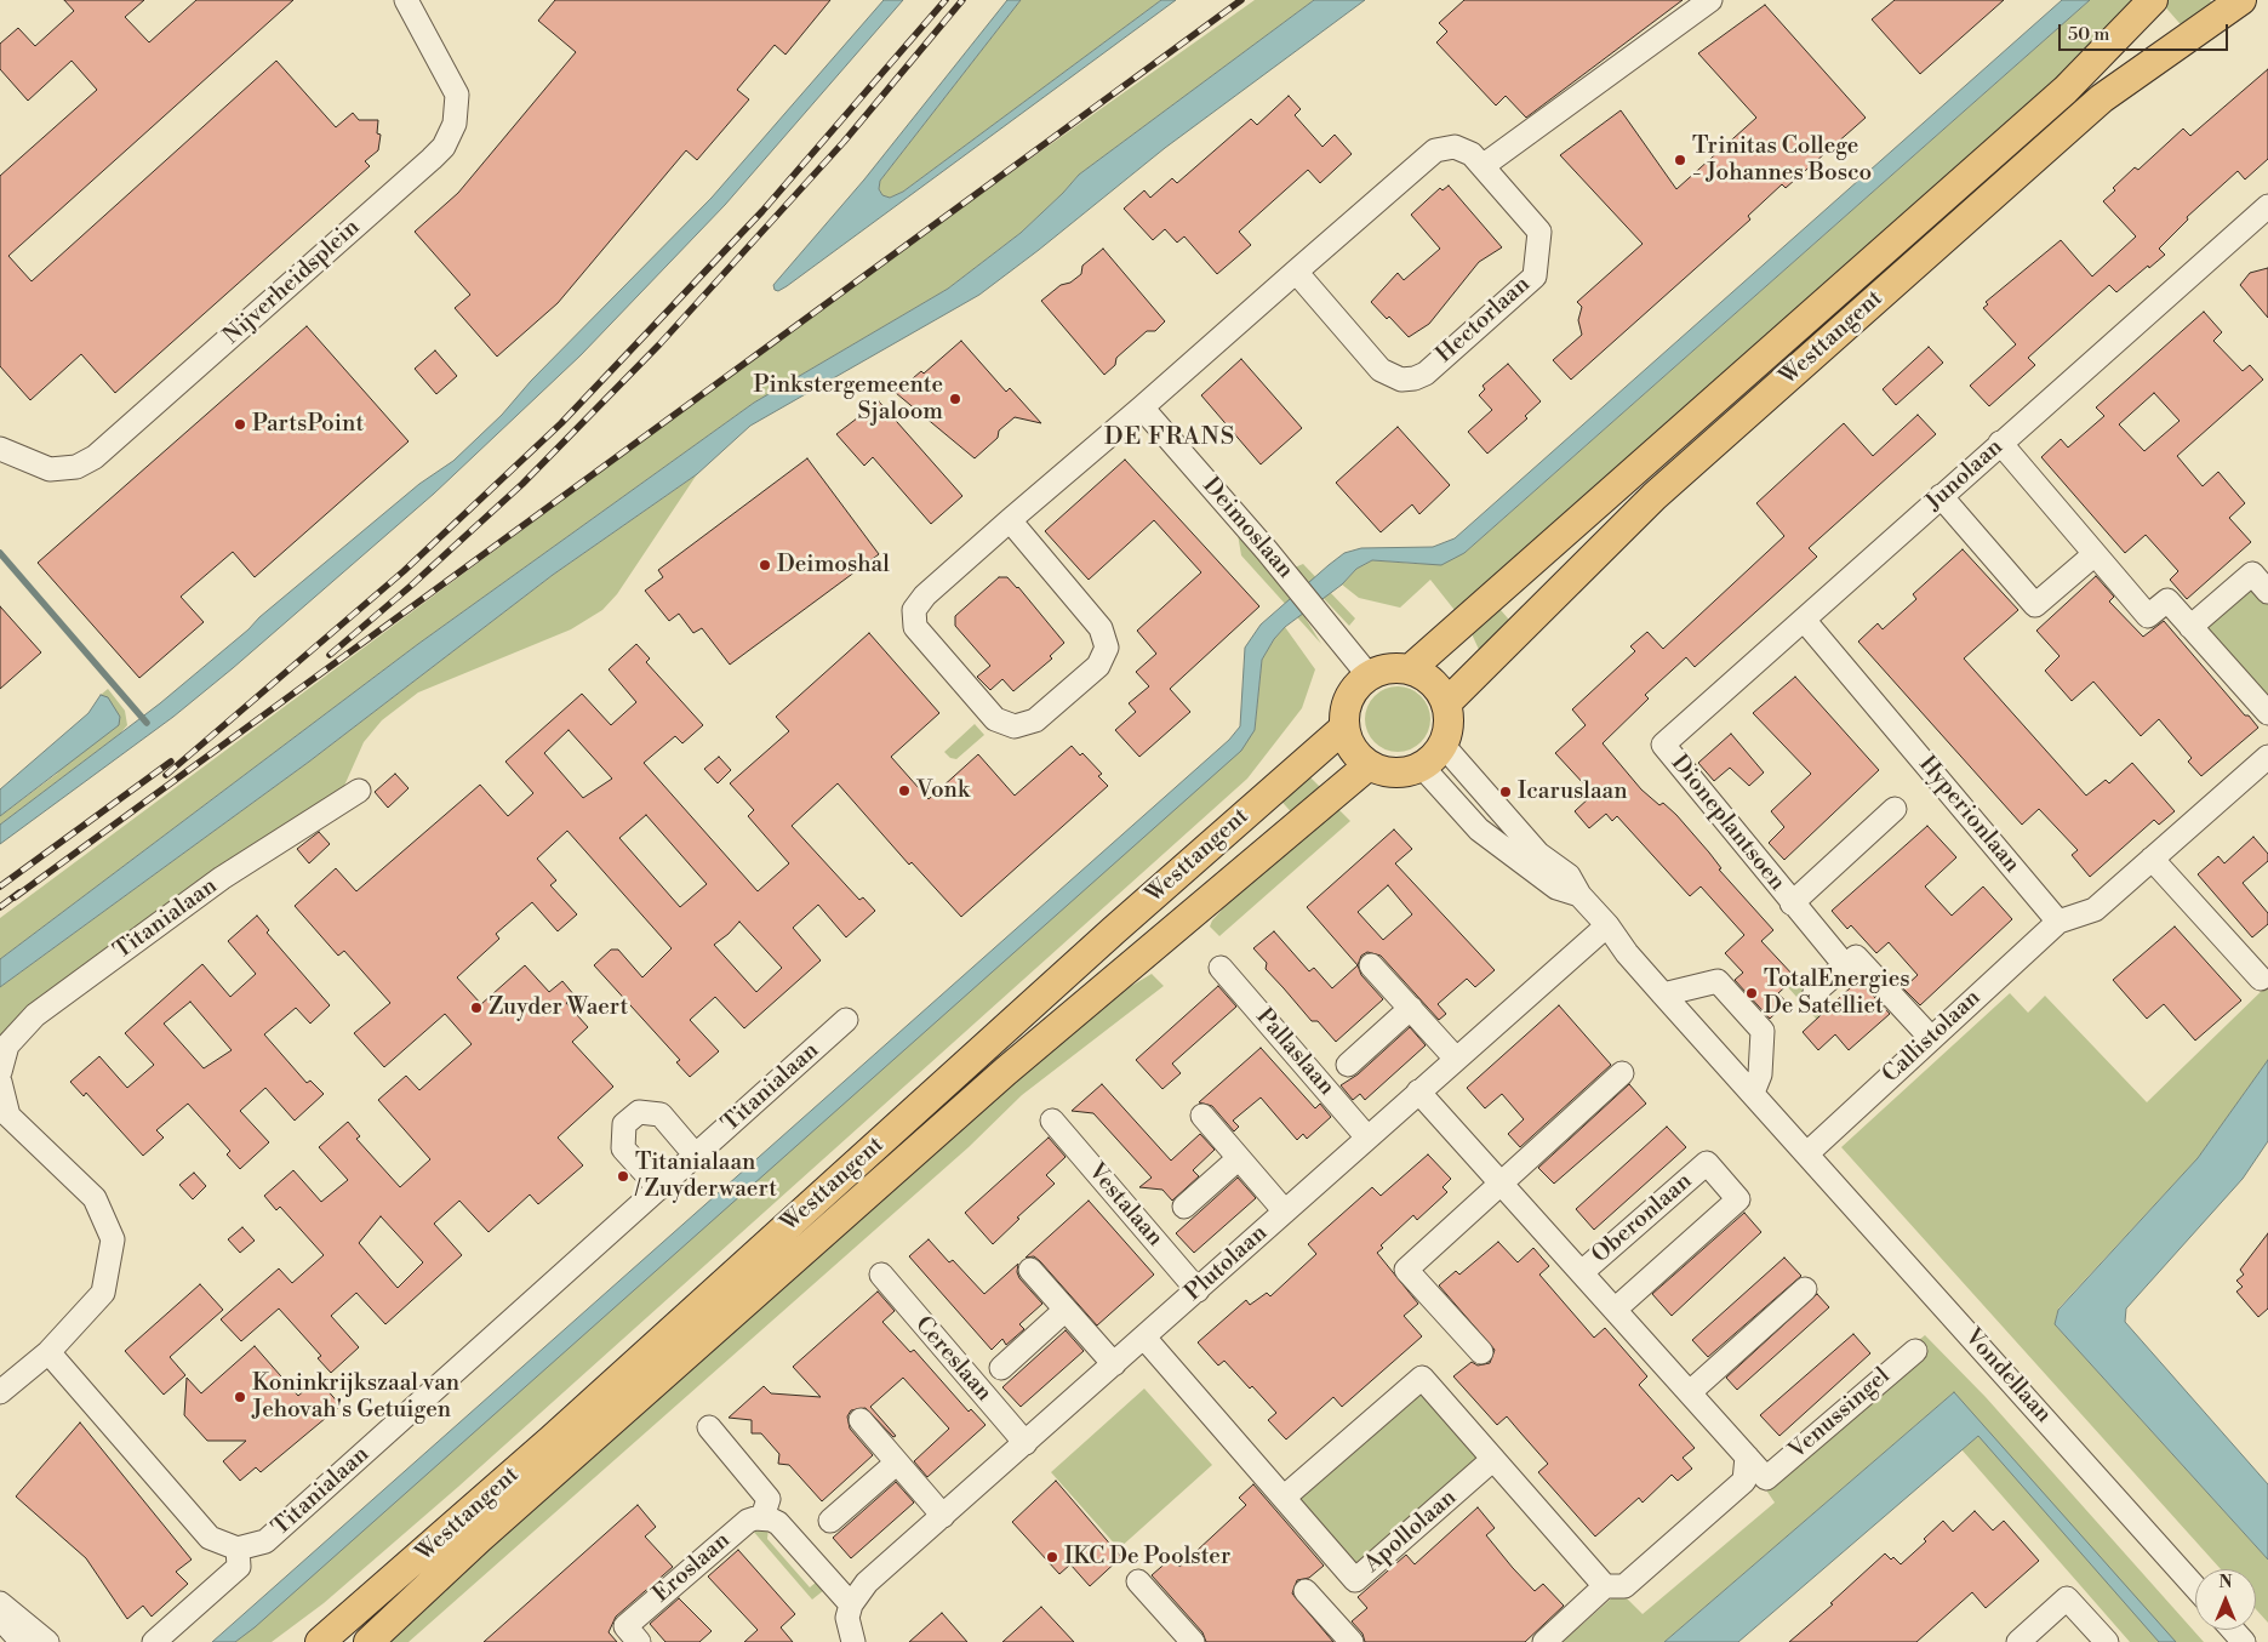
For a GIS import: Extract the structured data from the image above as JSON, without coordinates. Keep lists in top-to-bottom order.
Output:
{
  "streets": {
    "main road": ["Westtangent"],
    "street": [
      "Nijverheidsplein",
      "Hectorlaan",
      "Junolaan",
      "Deimoslaan",
      "Hyperionlaan",
      "Dioneplantsoen",
      "Titanialaan",
      "Callistolaan",
      "Pallaslaan",
      "Vestalaan",
      "Oberonlaan",
      "Plutolaan",
      "Cereslaan",
      "Vondellaan",
      "Venussingel",
      "Apollolaan",
      "Eroslaan"
    ]
  },
  "crossings": [
    ["Hectorlaan", "Deimoslaan"],
    ["Westtangent", "Deimoslaan"],
    ["Junolaan", "Hyperionlaan"],
    ["Junolaan", "Dioneplantsoen"],
    ["Hyperionlaan", "Callistolaan"],
    ["Callistolaan", "Vondellaan"],
    ["Pallaslaan", "Plutolaan"],
    ["Vestalaan", "Plutolaan"],
    ["Oberonlaan", "Plutolaan"],
    ["Oberonlaan", "Venussingel"],
    ["Plutolaan", "Cereslaan"],
    ["Plutolaan", "Apollolaan"]
  ],
  "districts": ["DE FRANS"],
  "places": [
    "Trinitas College - Johannes Bosco",
    "Pinkstergemeente Sjaloom",
    "PartsPoint",
    "Deimoshal",
    "Vonk",
    "Icaruslaan",
    "TotalEnergies De Satelliet",
    "Zuyder Waert",
    "Titanialaan / Zuyderwaert",
    "Koninkrijkszaal van Jehovah's Getuigen",
    "IKC De Poolster"
  ],
  "scale_bar": "50 m",
  "north": "top"
}
